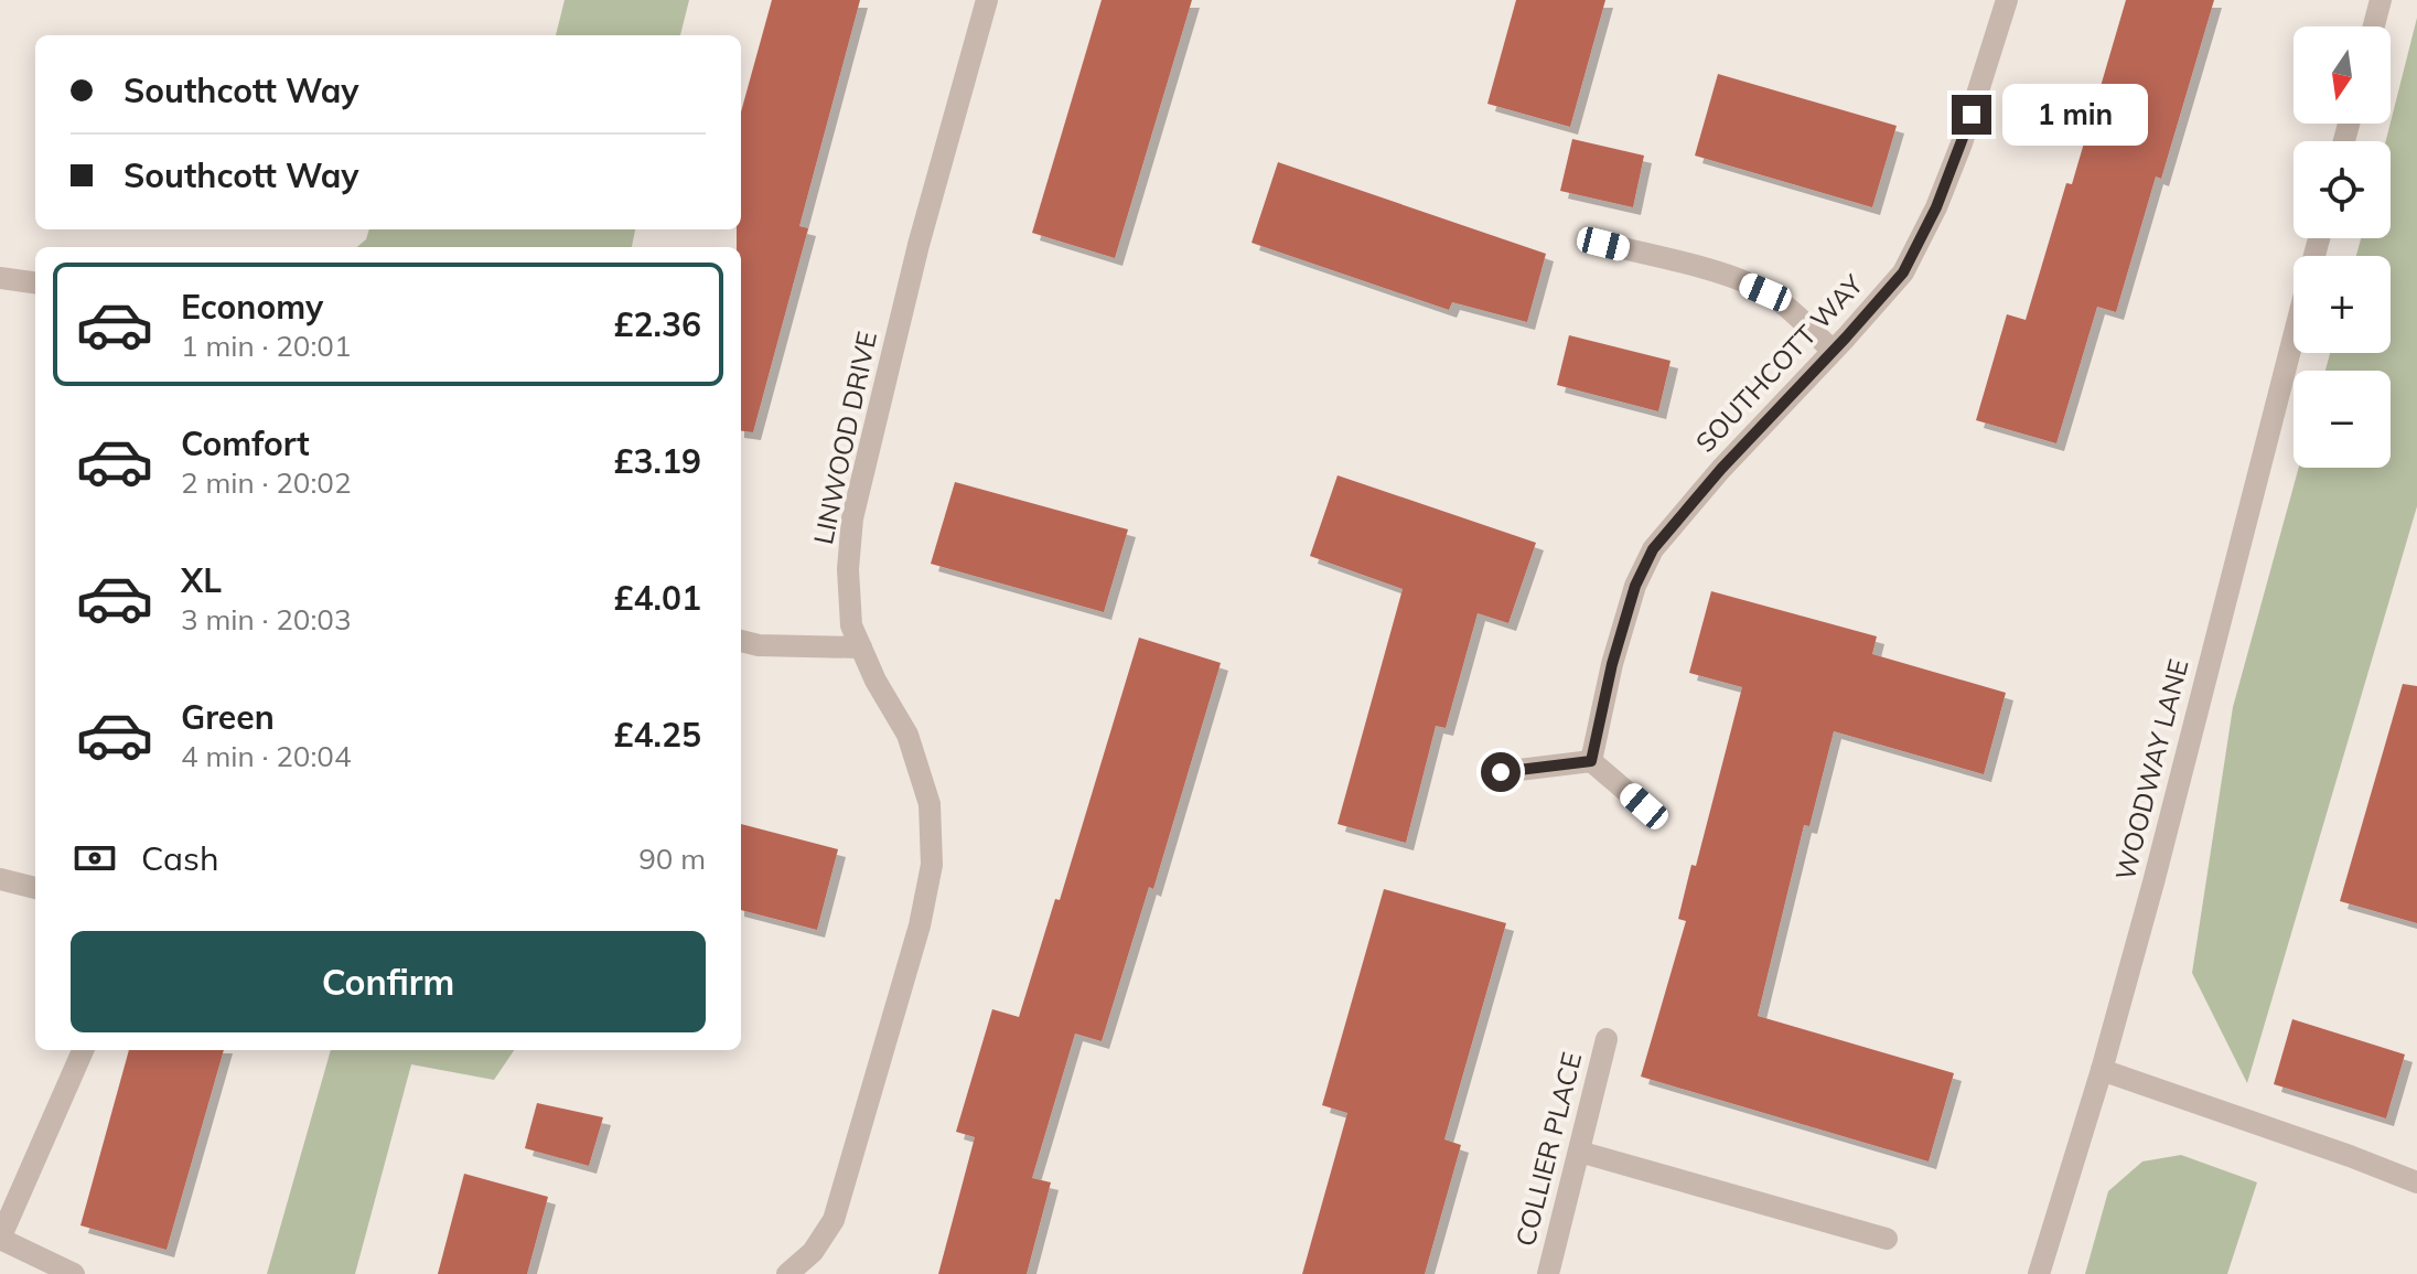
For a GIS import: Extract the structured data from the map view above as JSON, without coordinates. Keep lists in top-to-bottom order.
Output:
{
  "streets": {
    "street": [
      "SOUTHCOTT WAY",
      "LINWOOD DRIVE",
      "WOODWAY LANE",
      "COLLIER PLACE"
    ]
  },
  "north": "bottom",
  "page": {
    "map_buttons": ["+", "−"],
    "banner": ["Southcott Way", "Southcott Way"],
    "bubble": "1 min",
    "list": [
      {
        "name": "Economy",
        "note": "1 min · 20:01",
        "value": "£2.36"
      },
      {
        "name": "Comfort",
        "note": "2 min · 20:02",
        "value": "£3.19"
      },
      {
        "name": "XL",
        "note": "3 min · 20:03",
        "value": "£4.01"
      },
      {
        "name": "Green",
        "note": "4 min · 20:04",
        "value": "£4.25"
      }
    ],
    "pay": ["Cash", "90 m"],
    "buttons": "Confirm"
  }
}
